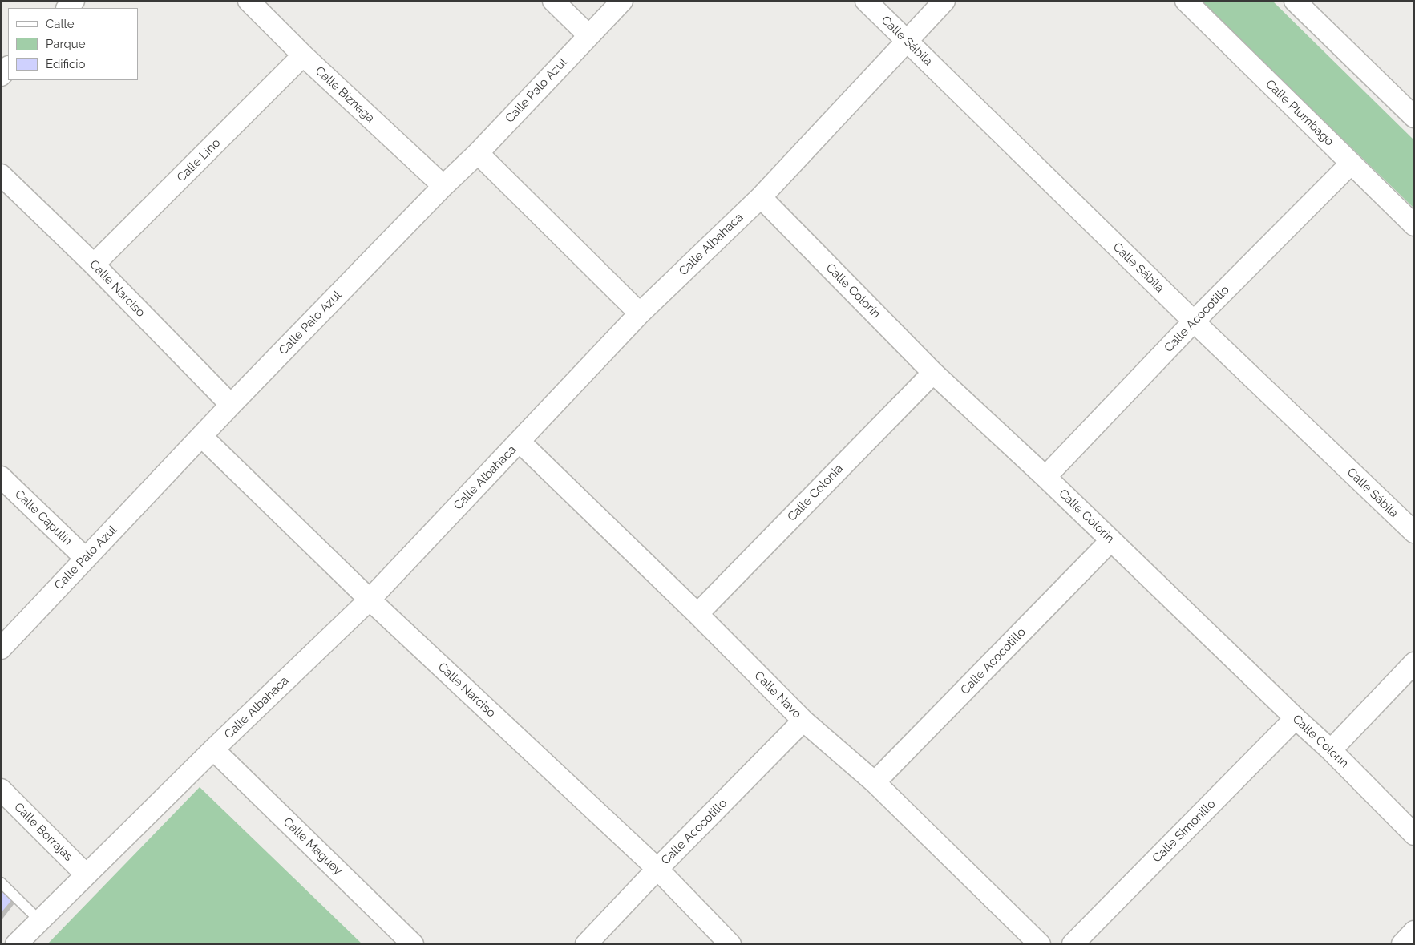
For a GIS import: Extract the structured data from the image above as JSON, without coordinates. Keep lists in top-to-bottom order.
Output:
{
  "streets": {
    "street": [
      "Calle Sábila",
      "Calle Palo Azul",
      "Calle Biznaga",
      "Calle Plumbago",
      "Calle Lino",
      "Calle Albahaca",
      "Calle Narciso",
      "Calle Colorín",
      "Calle Acocotillo",
      "Calle Colonia",
      "Calle Capulín",
      "Calle Navo",
      "Calle Simonillo",
      "Calle Borrajas",
      "Calle Maguey"
    ]
  },
  "crossings": [
    ["Calle Sábila", "Calle Albahaca"],
    ["Calle Sábila", "Calle Acocotillo"],
    ["Calle Palo Azul", "Calle Biznaga"],
    ["Calle Palo Azul", "Calle Narciso"],
    ["Calle Palo Azul", "Calle Capulín"],
    ["Calle Biznaga", "Calle Lino"],
    ["Calle Plumbago", "Calle Acocotillo"],
    ["Calle Lino", "Calle Narciso"],
    ["Calle Albahaca", "Calle Narciso"],
    ["Calle Albahaca", "Calle Colorín"],
    ["Calle Albahaca", "Calle Navo"],
    ["Calle Albahaca", "Calle Borrajas"],
    ["Calle Albahaca", "Calle Maguey"],
    ["Calle Narciso", "Calle Acocotillo"],
    ["Calle Colorín", "Calle Acocotillo"],
    ["Calle Colorín", "Calle Colonia"],
    ["Calle Colorín", "Calle Simonillo"],
    ["Calle Acocotillo", "Calle Navo"],
    ["Calle Colonia", "Calle Navo"]
  ],
  "legend": ["Calle", "Parque", "Edificio"]
}
